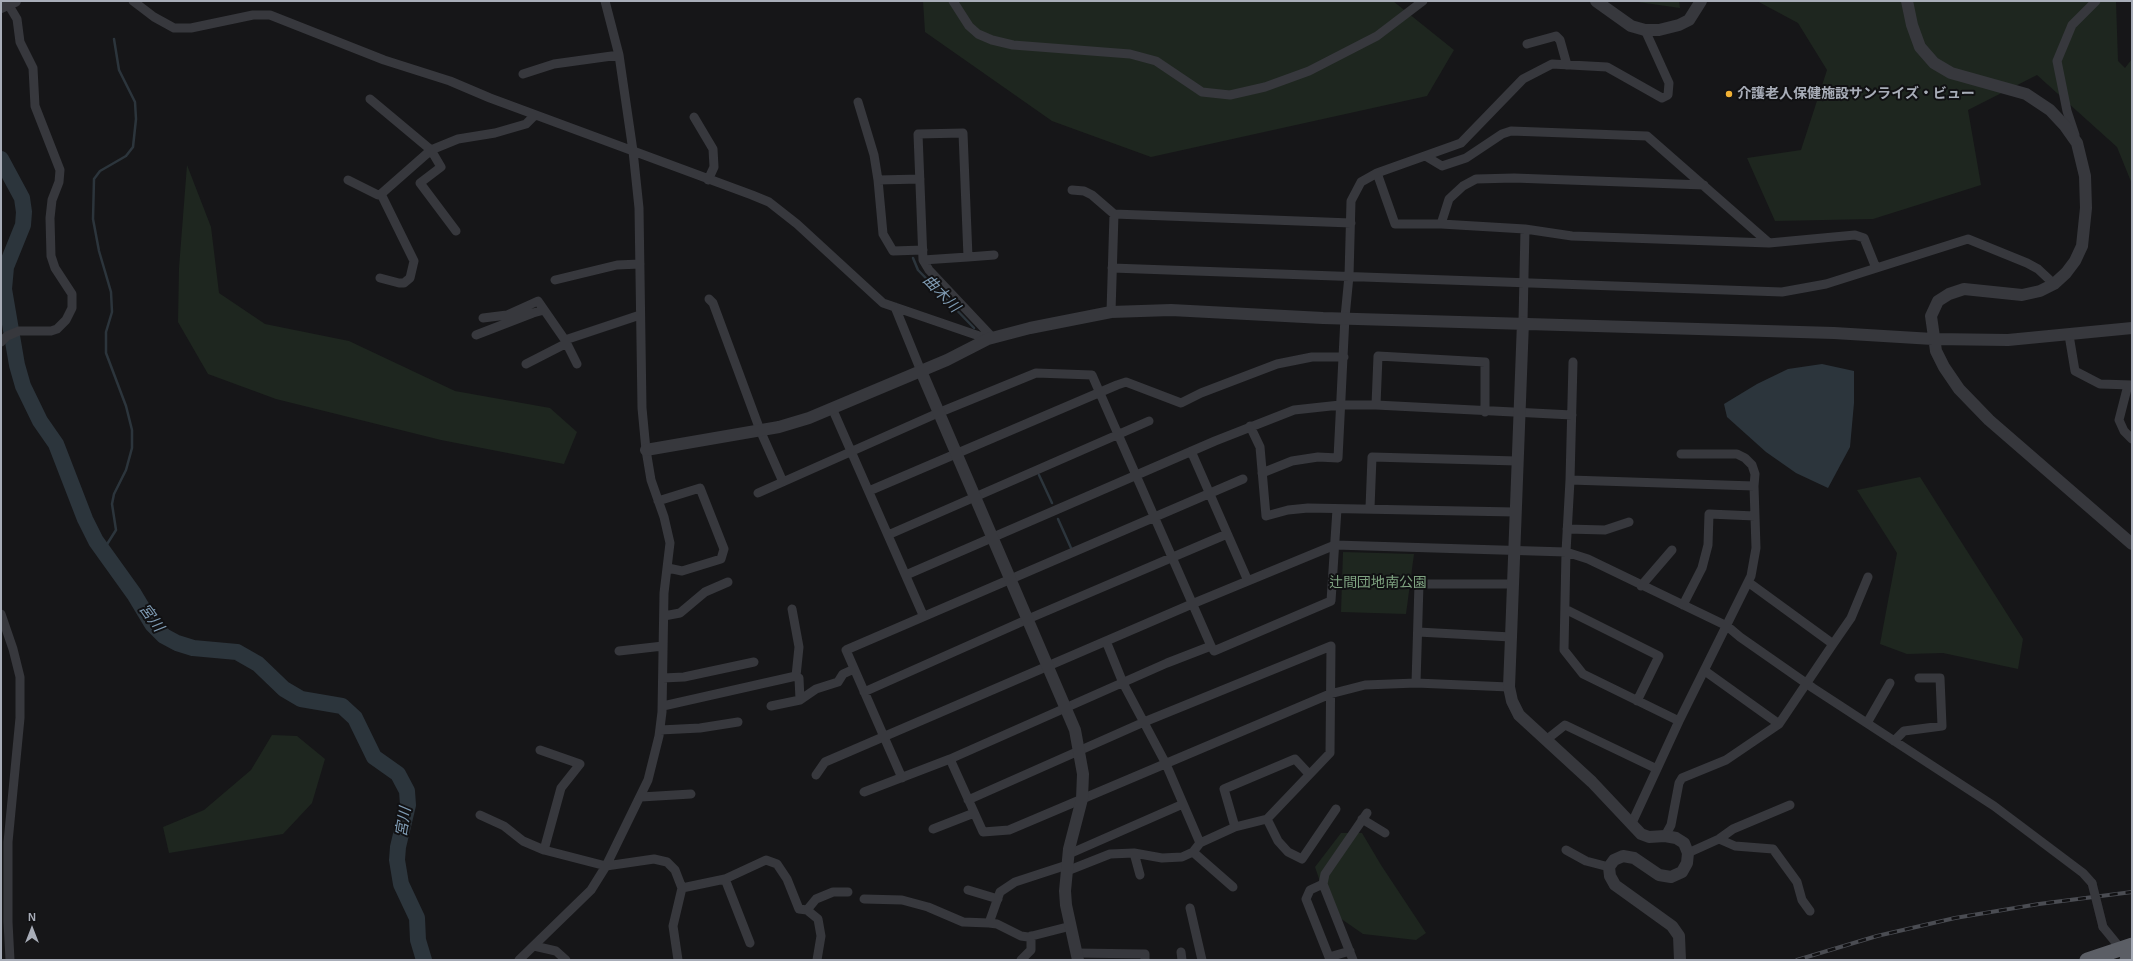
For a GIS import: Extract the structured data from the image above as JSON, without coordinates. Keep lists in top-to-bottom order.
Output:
{
  "water": ["曲木川", "宮川"],
  "parks": ["辻間団地南公園"],
  "places": ["介護老人保健施設サンライズ・ビュー"],
  "north": "top"
}
